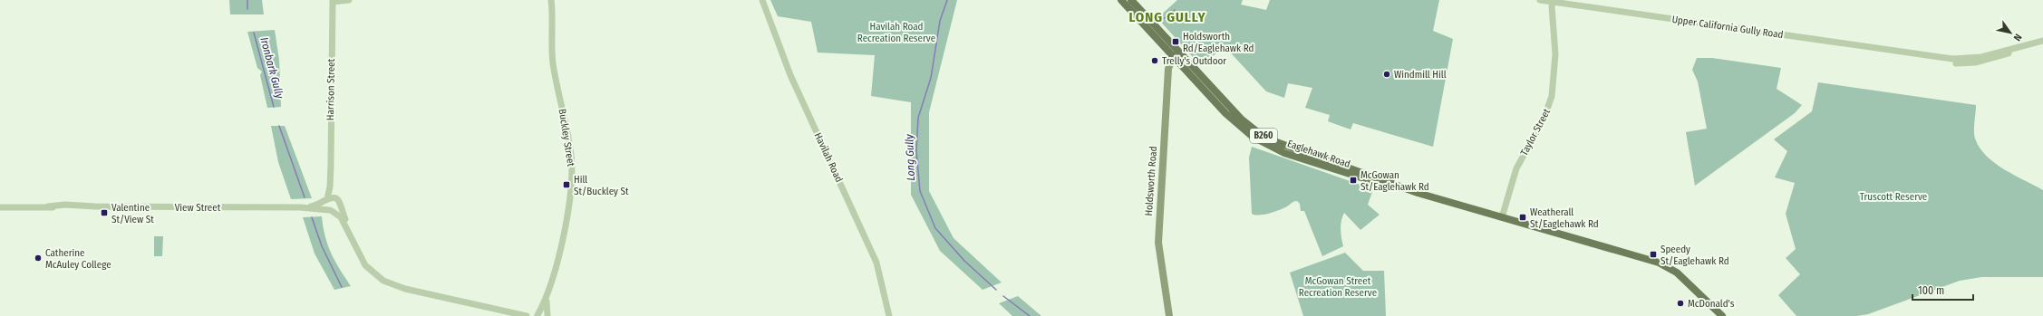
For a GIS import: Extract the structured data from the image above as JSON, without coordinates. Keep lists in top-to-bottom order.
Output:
{
  "streets": {
    "main road": ["B260", "Eaglehawk Road", "Holdsworth Road"],
    "street": [
      "Upper California Gully Road",
      "Harrison Street",
      "Taylor Street",
      "Buckley Street",
      "Havilah Road",
      "View Street"
    ]
  },
  "crossings": [
    ["Upper California Gully Road", "Taylor Street"],
    ["Harrison Street", "View Street"],
    ["Taylor Street", "Eaglehawk Road"],
    ["Eaglehawk Road", "Holdsworth Road"]
  ],
  "districts": ["LONG GULLY"],
  "water": ["Ironbark Gully", "Long Gully"],
  "parks": ["Havilah Road Recreation Reserve", "Truscott Reserve", "McGowan Street Recreation Reserve"],
  "places": {
    "transit": [
      "Holdsworth Rd/Eaglehawk Rd",
      "McGowan St/Eaglehawk Rd",
      "Hill St/Buckley St",
      "Valentine St/View St",
      "Weatherall St/Eaglehawk Rd",
      "Speedy St/Eaglehawk Rd"
    ],
    "other": [
      "Trelly's Outdoor",
      "Windmill Hill",
      "Catherine McAuley College",
      "McDonald's"
    ]
  },
  "scale_bar": "100 m",
  "north": "bottom right"
}
